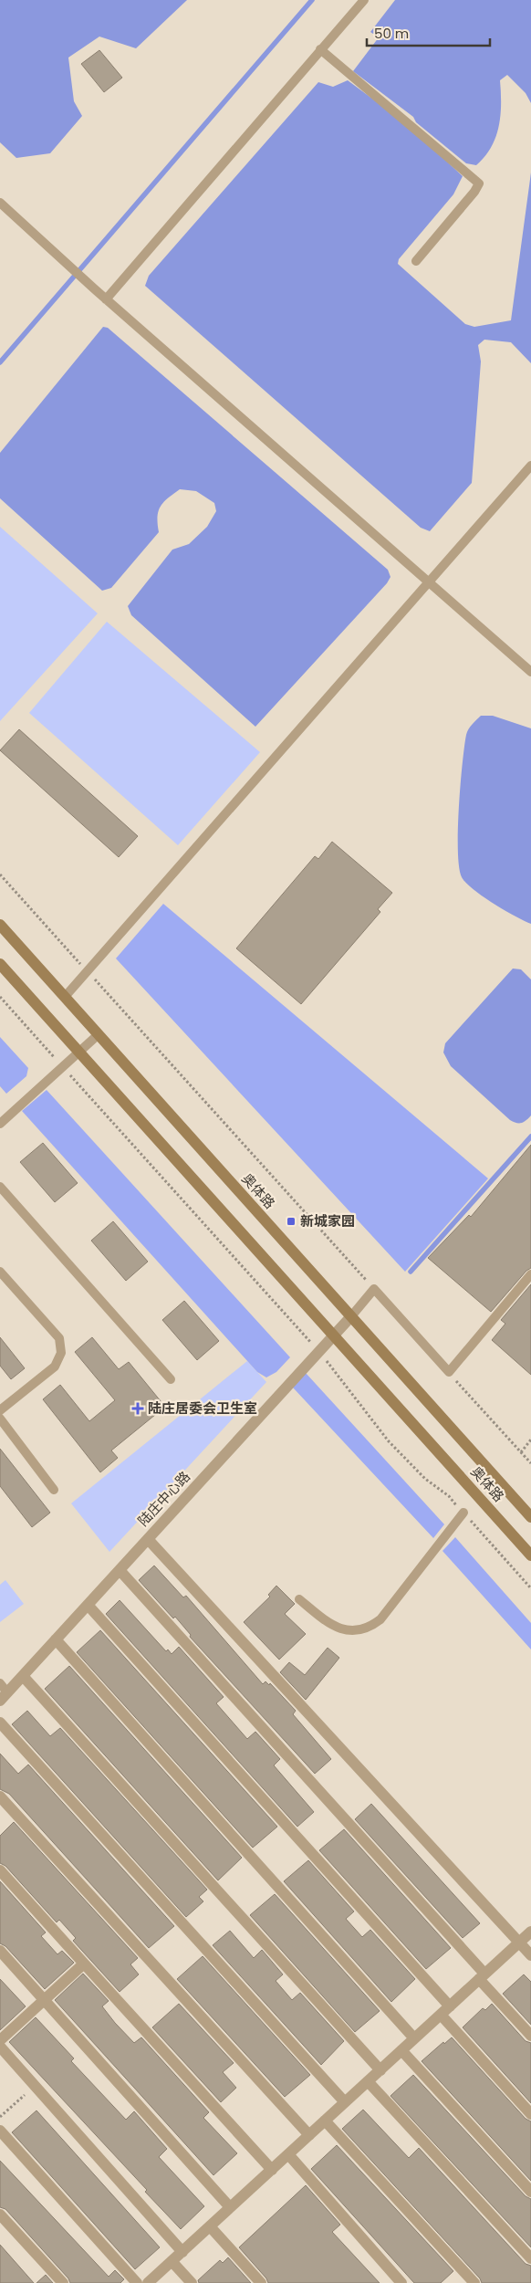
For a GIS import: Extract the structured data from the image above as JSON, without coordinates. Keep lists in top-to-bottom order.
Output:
{
  "streets": {
    "main road": ["奥体路"],
    "street": ["陆庄中心路"]
  },
  "crossings": [
    ["奥体路", "陆庄中心路"]
  ],
  "places": {
    "transit": ["新城家园"],
    "health": ["陆庄居委会卫生室"]
  },
  "scale_bar": "50 m"
}
